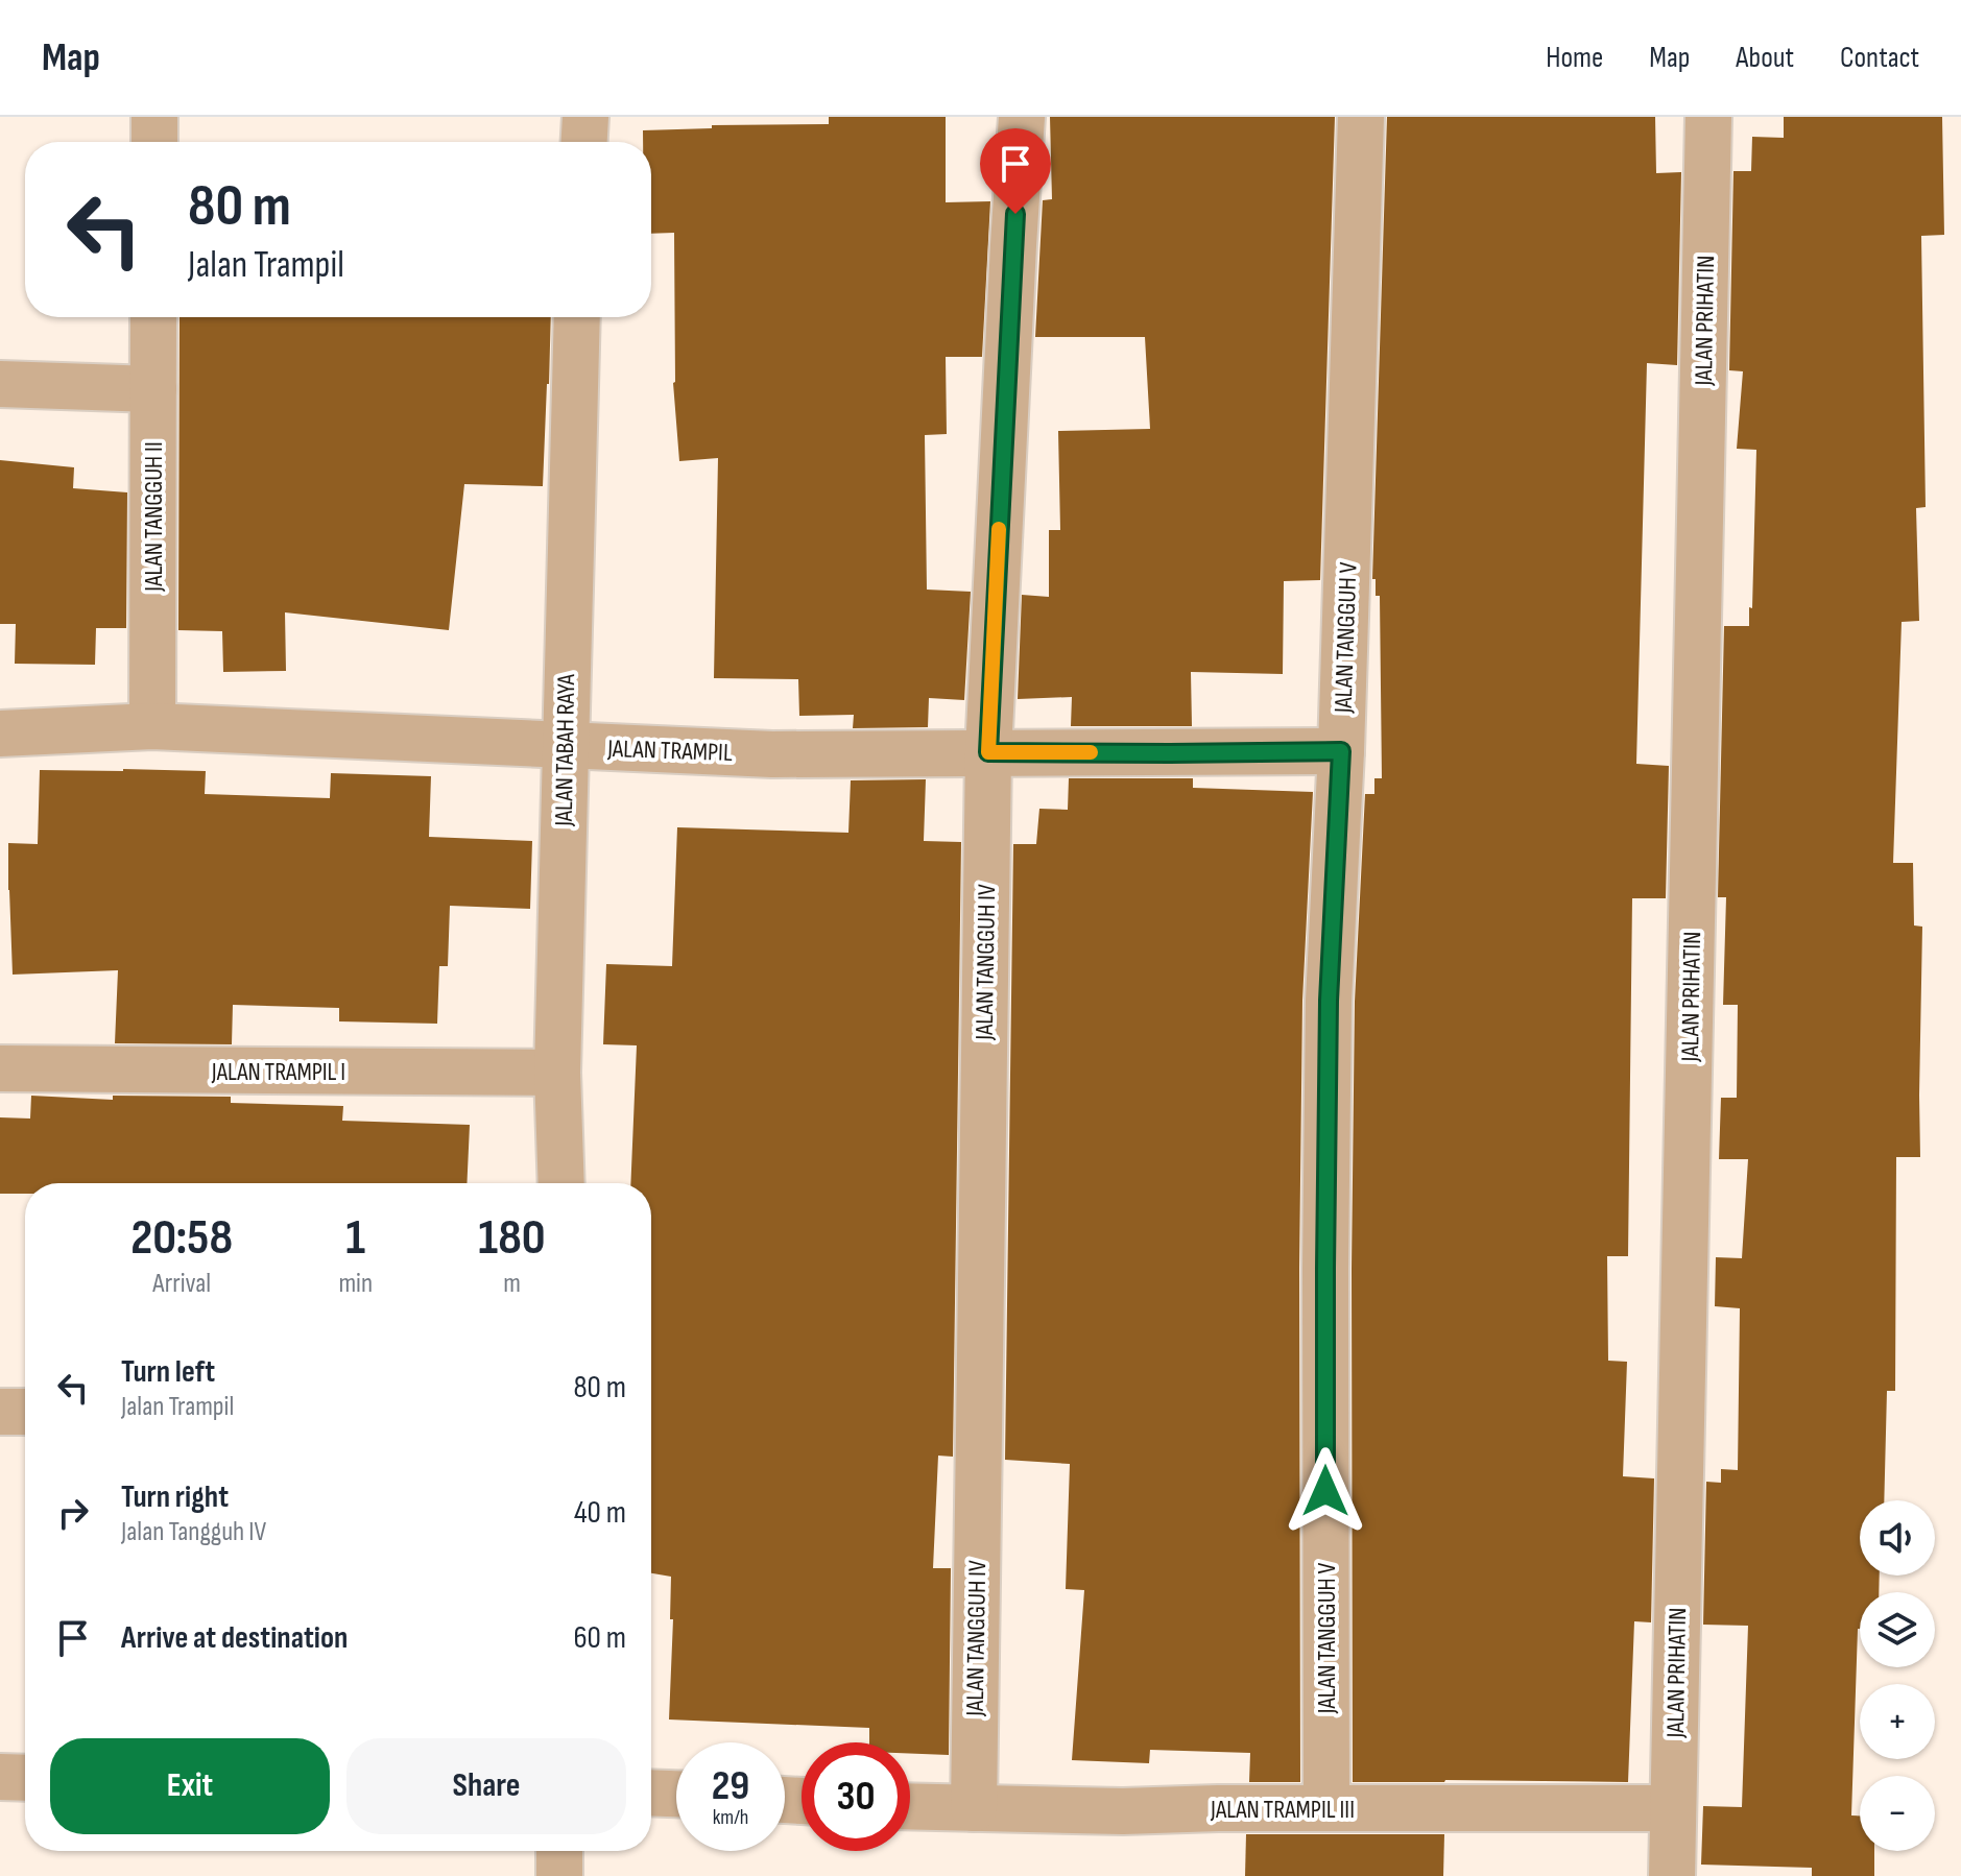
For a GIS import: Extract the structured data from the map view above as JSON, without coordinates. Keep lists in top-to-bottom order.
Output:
{
  "streets": {
    "street": [
      "JALAN PRIHATIN",
      "JALAN TANGGUH II",
      "JALAN TANGGUH V",
      "JALAN TABAH RAYA",
      "JALAN TRAMPIL",
      "JALAN TANGGUH IV",
      "JALAN TRAMPIL I",
      "JALAN TRAMPIL III"
    ]
  },
  "crossings": [
    ["JALAN PRIHATIN", "JALAN TRAMPIL III"],
    ["JALAN TANGGUH II", "JALAN TRAMPIL"],
    ["JALAN TANGGUH V", "JALAN TRAMPIL"],
    ["JALAN TANGGUH V", "JALAN TRAMPIL III"],
    ["JALAN TABAH RAYA", "JALAN TRAMPIL"],
    ["JALAN TABAH RAYA", "JALAN TRAMPIL I"],
    ["JALAN TRAMPIL", "JALAN TANGGUH IV"],
    ["JALAN TANGGUH IV", "JALAN TRAMPIL III"]
  ],
  "page": {
    "header": "Map",
    "nav": [
      "Home",
      "Map",
      "About",
      "Contact"
    ],
    "turn": ["80 m", "Jalan Trampil"],
    "eta": [
      "20:58",
      "Arrival",
      "1",
      "min",
      "180",
      "m"
    ],
    "list": [
      {
        "name": "Turn left",
        "note": "Jalan Trampil",
        "value": "80 m"
      },
      {
        "name": "Turn right",
        "note": "Jalan Tangguh IV",
        "value": "40 m"
      },
      {
        "name": "Arrive at destination",
        "value": "60 m"
      }
    ],
    "map_buttons": ["+", "−"],
    "buttons": ["Exit", "Share"],
    "speed": "29 km/h",
    "limit": "30"
  }
}
